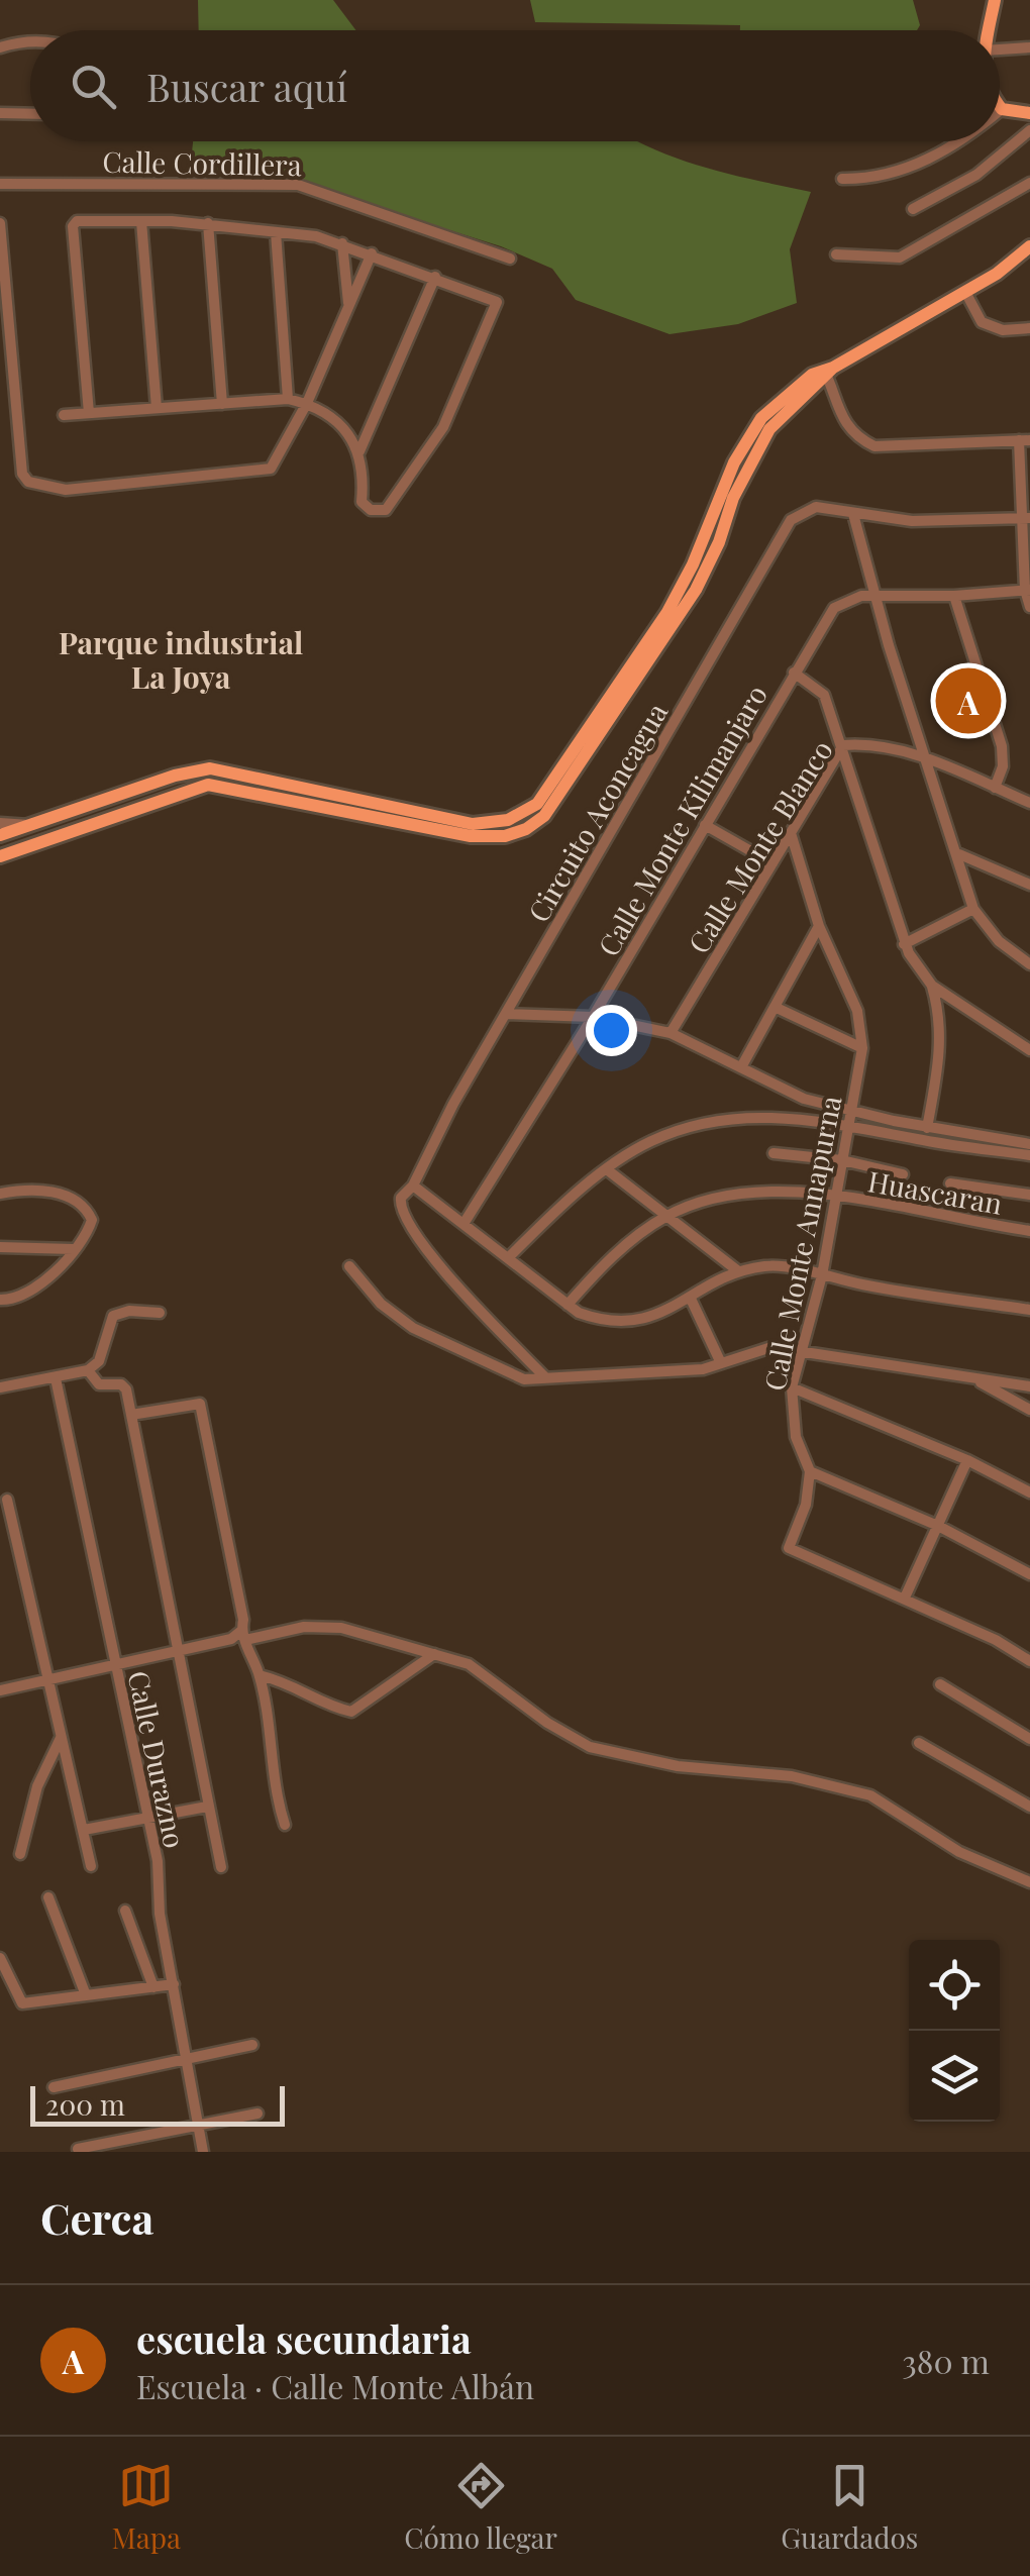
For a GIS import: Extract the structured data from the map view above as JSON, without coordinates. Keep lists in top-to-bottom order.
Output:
{
  "streets": {
    "street": [
      "Calle Cordillera",
      "Circuito Aconcagua",
      "Calle Monte Kilimanjaro",
      "Calle Monte Blanco",
      "Huascaran",
      "Calle Monte Annapurna",
      "Calle Durazno"
    ]
  },
  "crossings": [
    ["Calle Monte Blanco", "Calle Monte Annapurna"],
    ["Huascaran", "Calle Monte Annapurna"]
  ],
  "districts": ["Parque industrial La Joya"],
  "scale_bar": "200 m",
  "page": {
    "search": "Buscar aquí",
    "pins": "A",
    "scale": "200 m",
    "heading": "Cerca",
    "list": [
      {
        "mark": "A",
        "name": "escuela secundaria",
        "note": "Escuela · Calle Monte Albán",
        "value": "380 m"
      }
    ],
    "nav": ["Mapa", "Cómo llegar", "Guardados"]
  }
}
